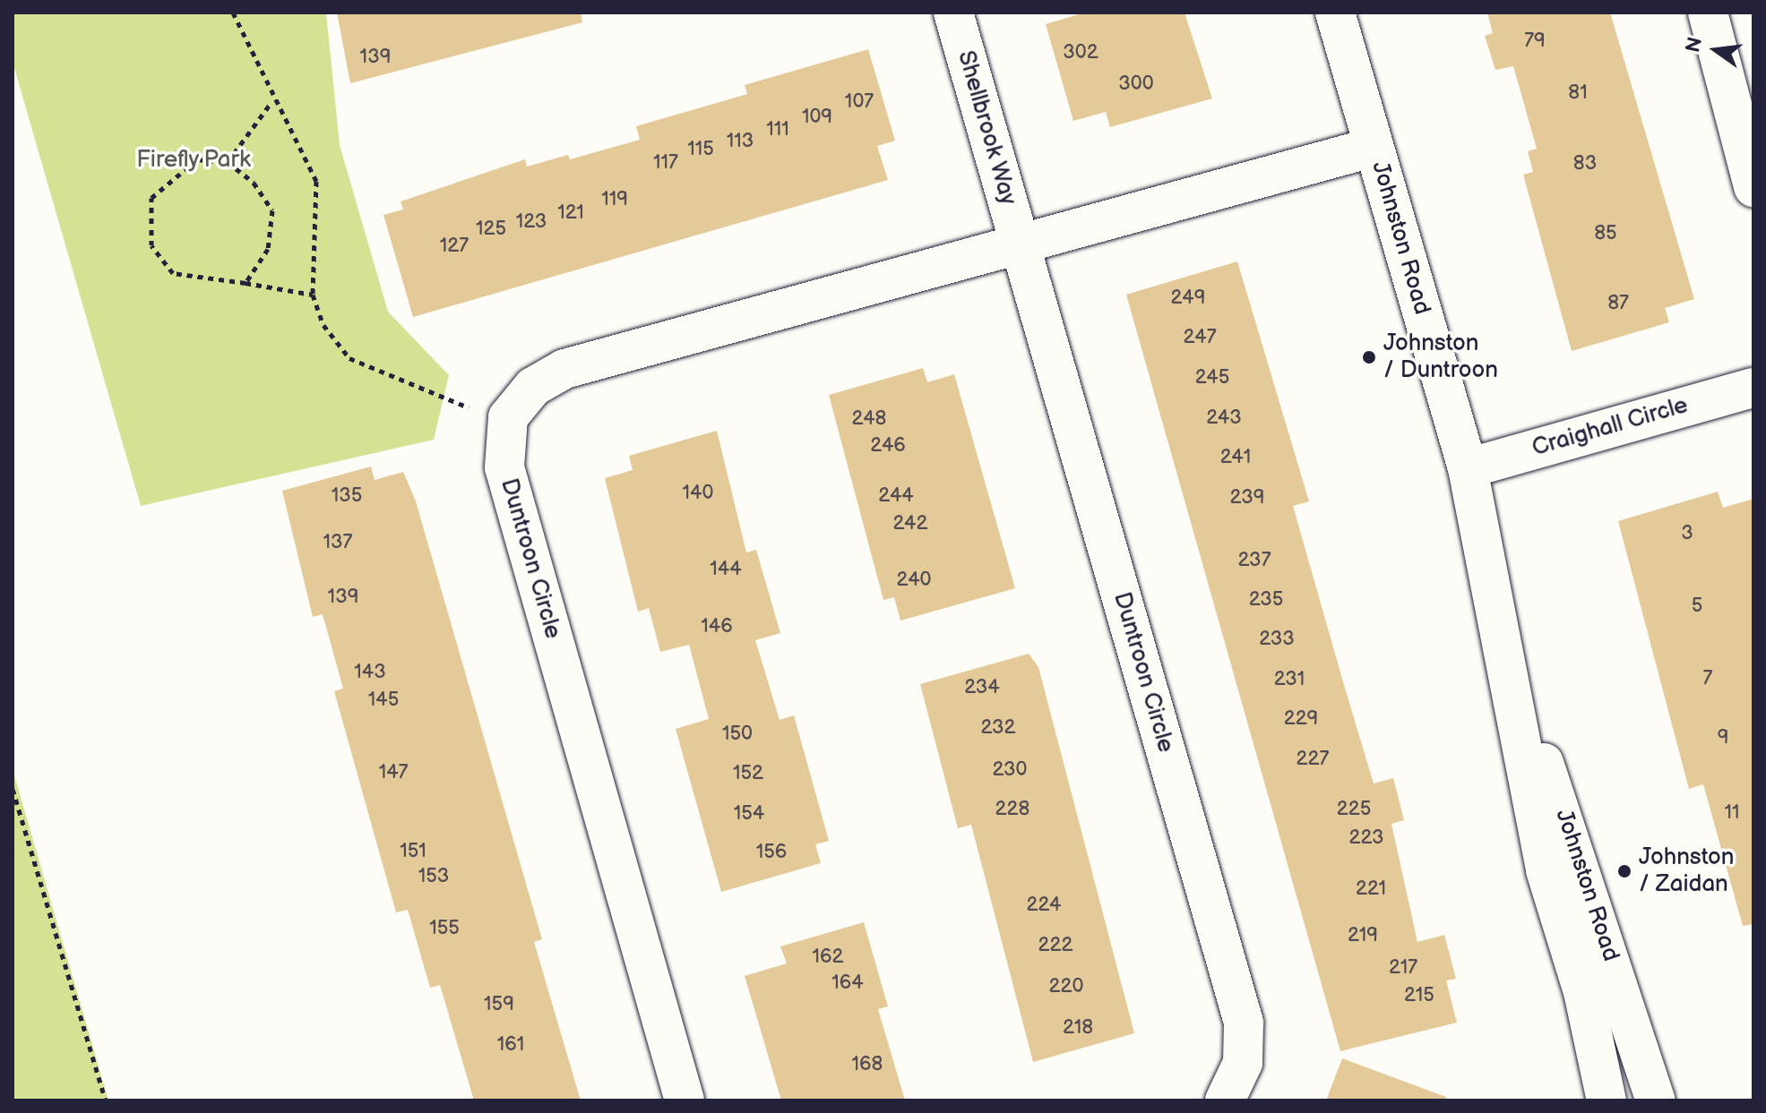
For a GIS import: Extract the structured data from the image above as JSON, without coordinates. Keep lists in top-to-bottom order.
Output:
{
  "streets": {
    "street": [
      "Shellbrook Way",
      "Johnston Road",
      "Craighall Circle",
      "Duntroon Circle"
    ]
  },
  "crossings": [
    ["Shellbrook Way", "Duntroon Circle"],
    ["Johnston Road", "Craighall Circle"]
  ],
  "parks": ["Firefly Park"],
  "places": ["Johnston / Duntroon", "Johnston / Zaidan"],
  "house_numbers": [
    "79",
    "302",
    "139",
    "300",
    "81",
    "107",
    "109",
    "111",
    "113",
    "115",
    "117",
    "83",
    "119",
    "121",
    "123",
    "125",
    "85",
    "127",
    "249",
    "87",
    "247",
    "245",
    "243",
    "248",
    "246",
    "241",
    "140",
    "135",
    "244",
    "239",
    "242",
    "3",
    "137",
    "237",
    "144",
    "240",
    "139",
    "235",
    "5",
    "146",
    "233",
    "143",
    "7",
    "231",
    "234",
    "145",
    "229",
    "232",
    "150",
    "9",
    "227",
    "230",
    "147",
    "152",
    "228",
    "225",
    "11",
    "154",
    "223",
    "151",
    "156",
    "153",
    "221",
    "224",
    "155",
    "219",
    "222",
    "162",
    "217",
    "164",
    "220",
    "215",
    "159",
    "218",
    "161",
    "168"
  ],
  "north": "left"
}
